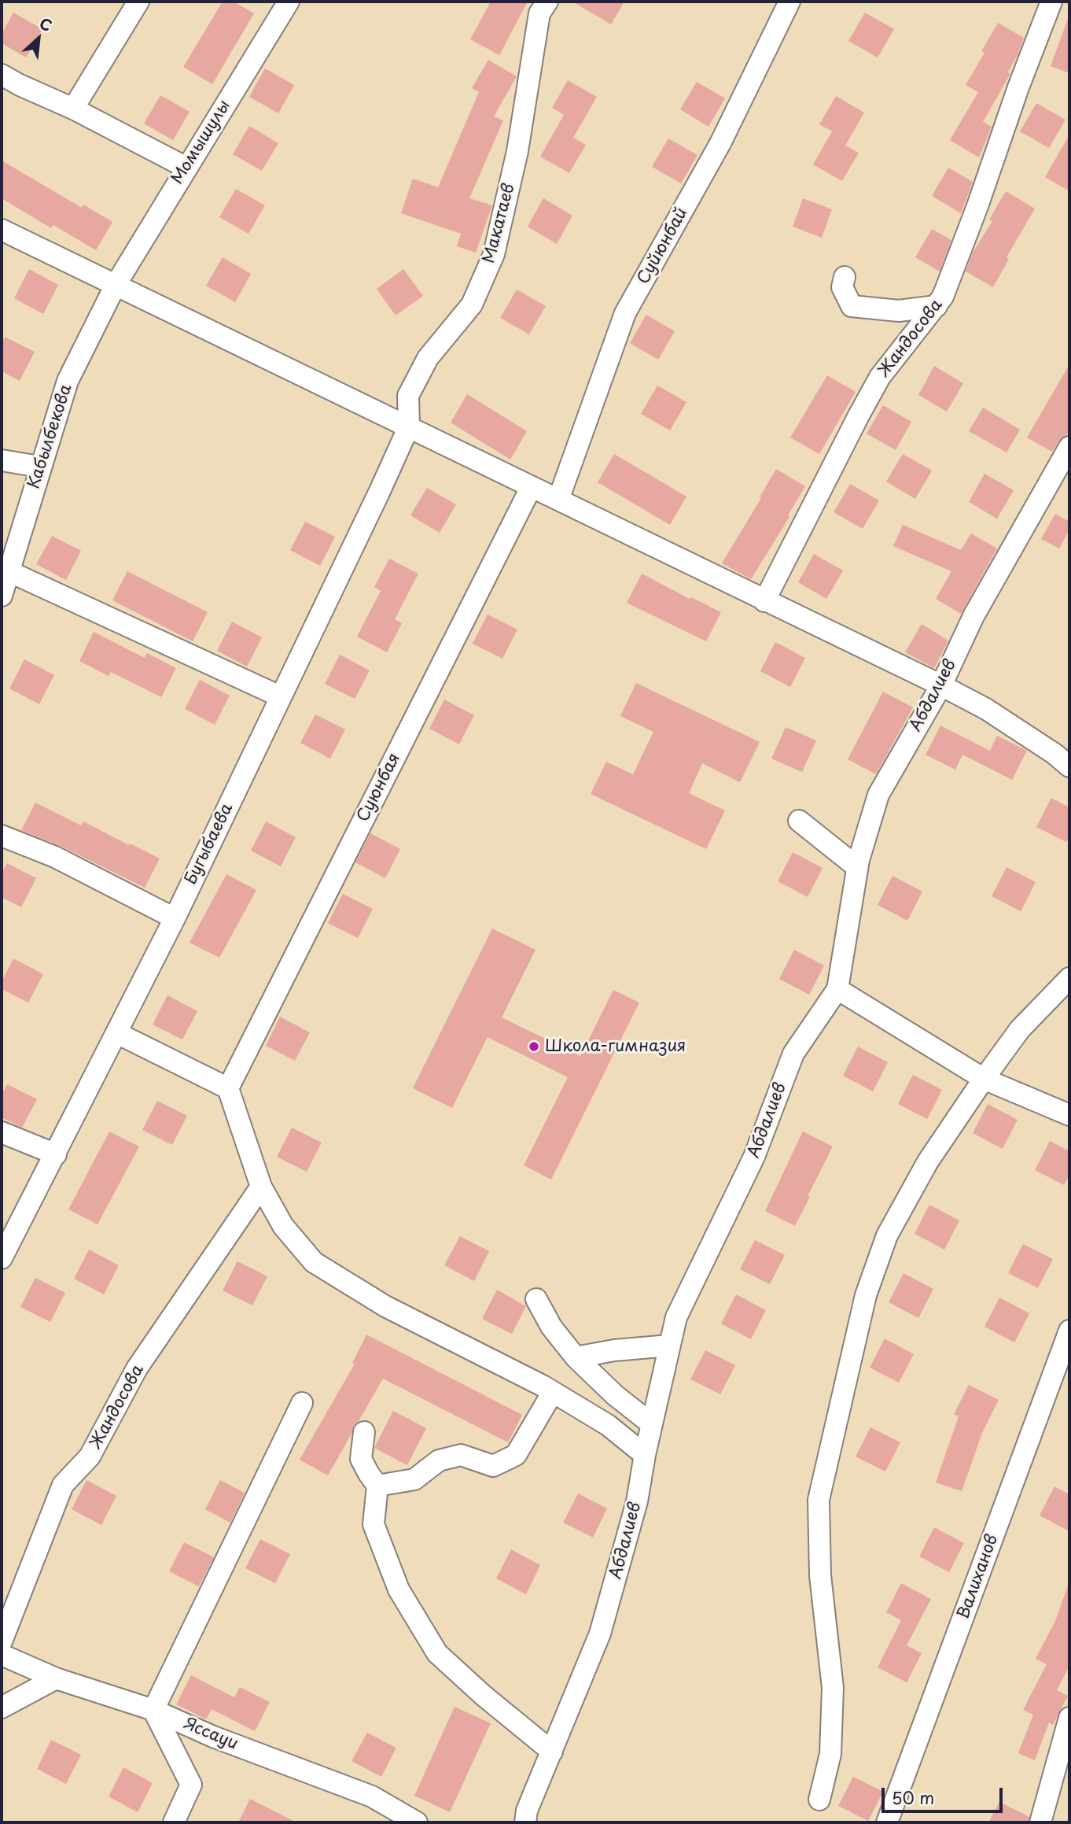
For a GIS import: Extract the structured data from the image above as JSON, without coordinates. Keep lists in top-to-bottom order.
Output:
{
  "streets": {
    "street": [
      "Момышулы",
      "Макатаев",
      "Суйюнбай",
      "Жандосова",
      "Кабылбекова",
      "Абдалиев",
      "Суюнбая",
      "Бугыбаева",
      "Валиханов",
      "Яссауи"
    ]
  },
  "crossings": [
    ["Момышулы", "Кабылбекова"],
    ["Макатаев", "Бугыбаева"]
  ],
  "places": ["Школа-гимназия"],
  "scale_bar": "50 m",
  "north": "top right"
}
